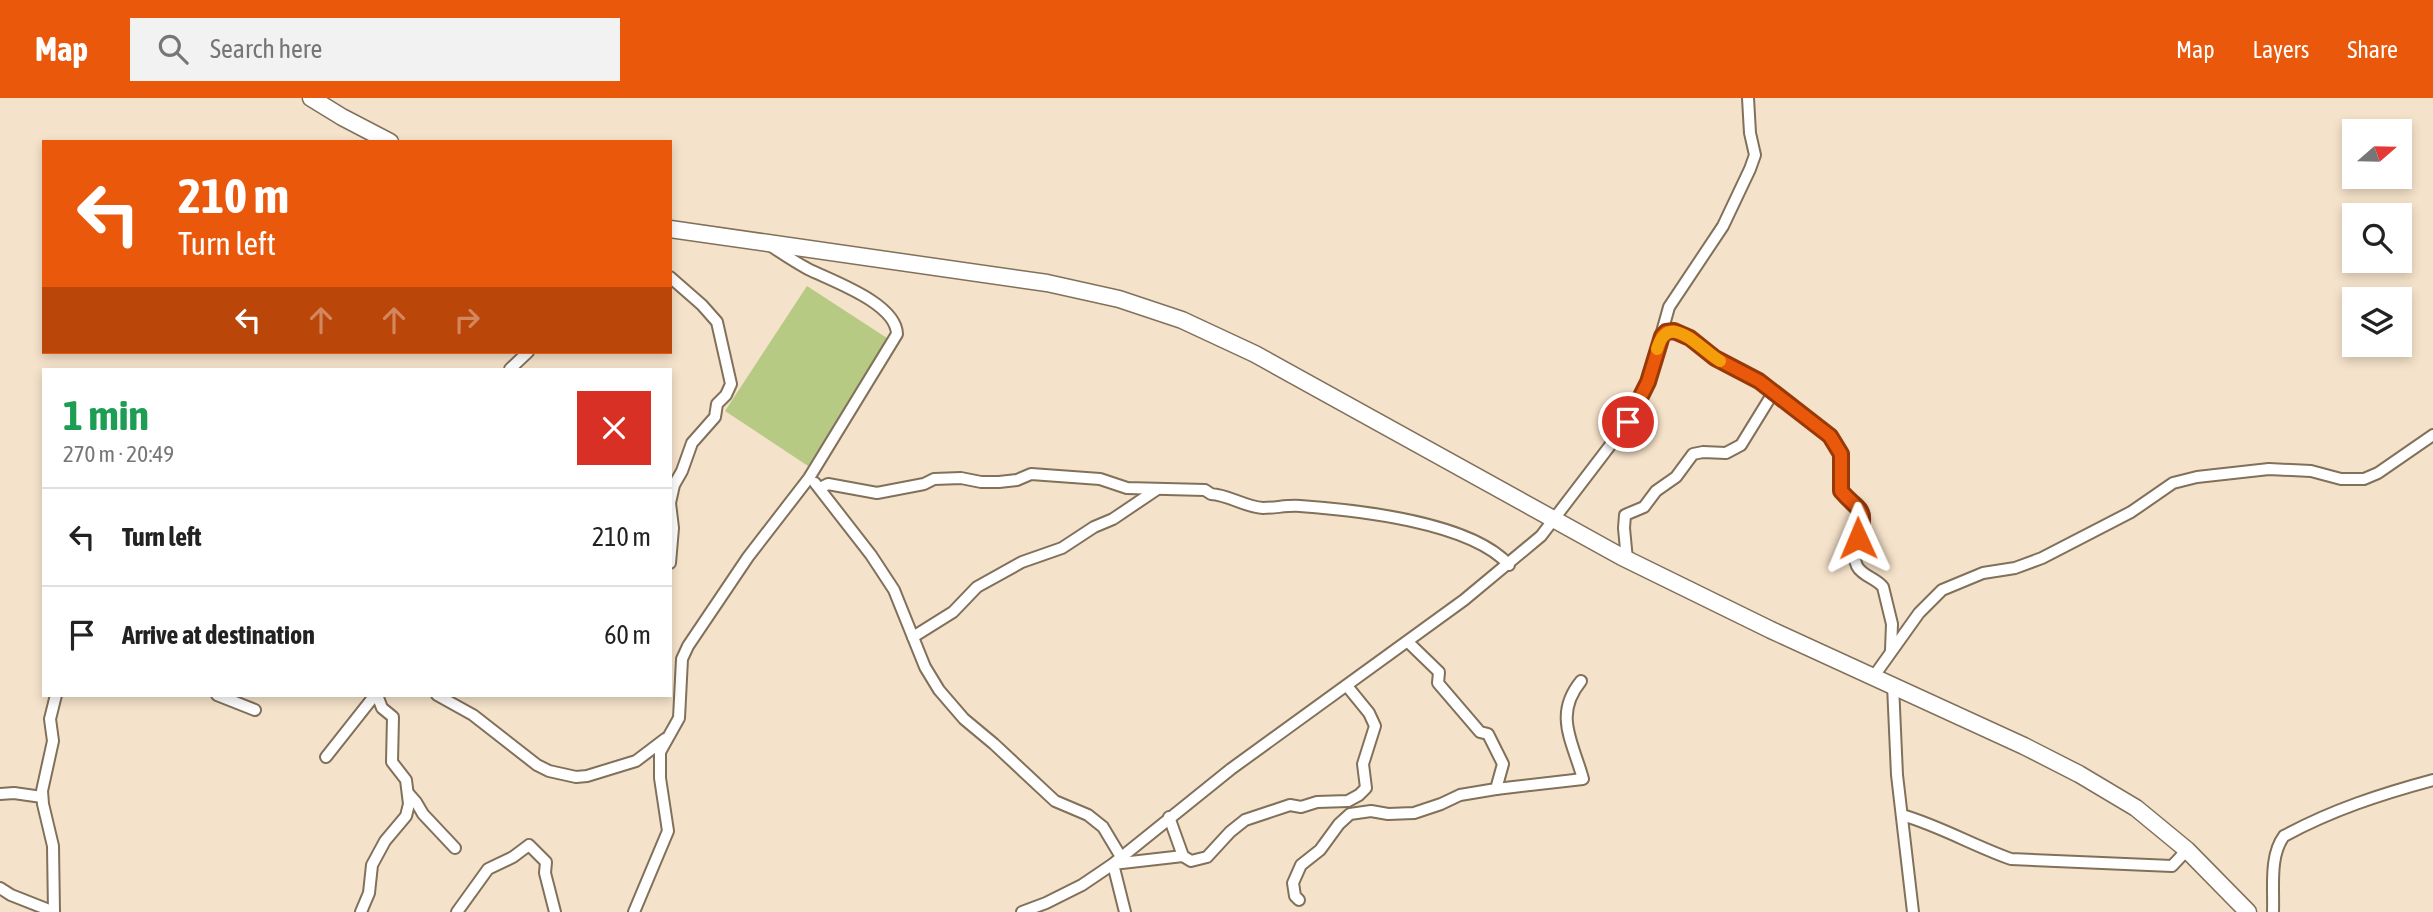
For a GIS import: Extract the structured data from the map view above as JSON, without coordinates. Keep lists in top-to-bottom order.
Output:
{
  "north": "right",
  "page": {
    "header": "Map",
    "search": "Search here",
    "nav": ["Map", "Layers", "Share"],
    "turn": ["210 m", "Turn left"],
    "heading": ["1 min", "270 m · 20:49"],
    "list": [
      {
        "name": "Turn left",
        "value": "210 m"
      },
      {
        "name": "Arrive at destination",
        "value": "60 m"
      }
    ]
  }
}
